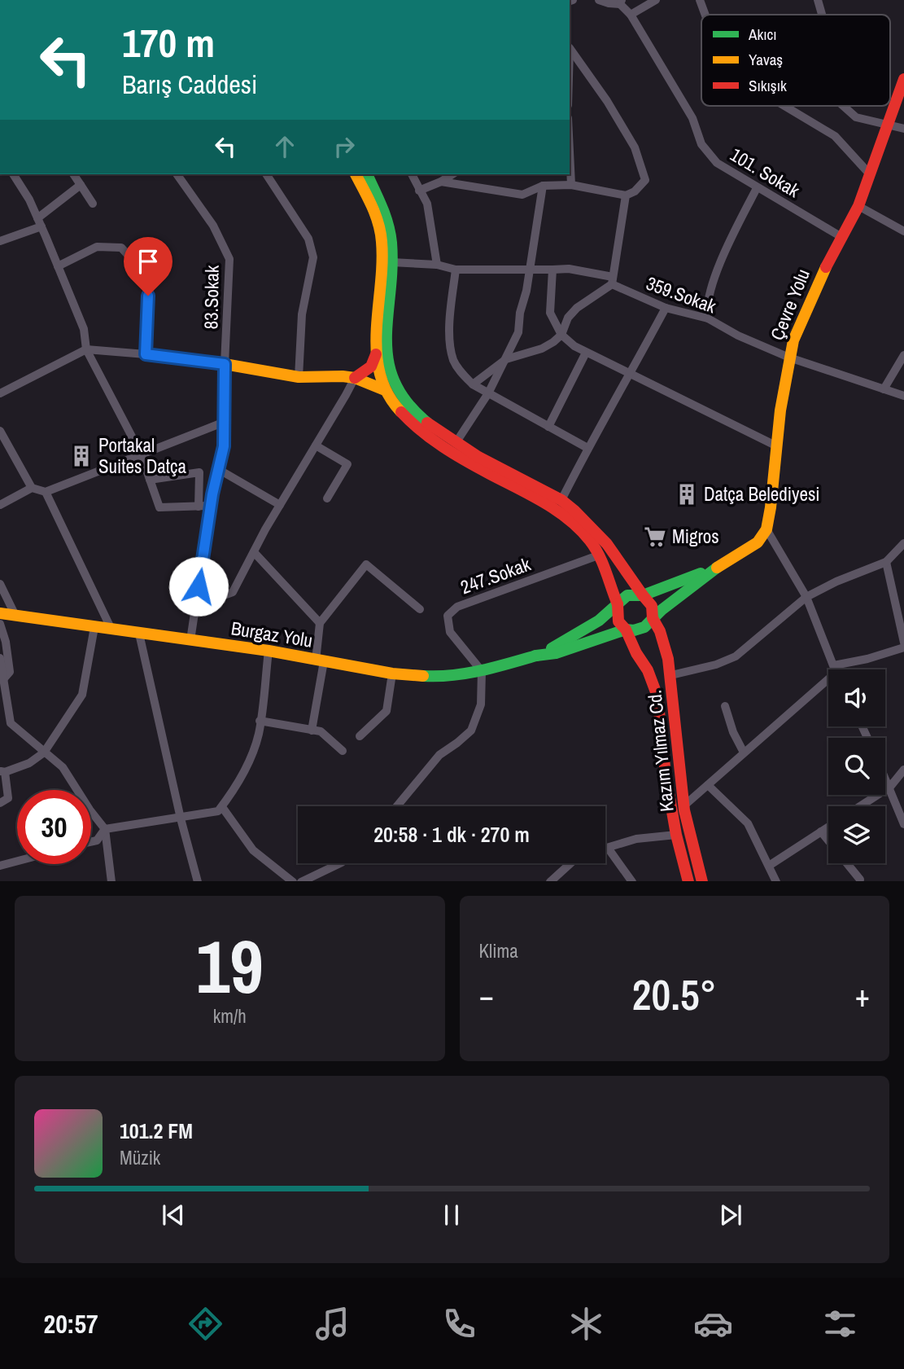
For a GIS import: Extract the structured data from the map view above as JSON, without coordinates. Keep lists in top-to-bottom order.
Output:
{
  "streets": {
    "main road": ["Çevre Yolu", "Burgaz Yolu", "Kazım Yılmaz Cd."],
    "street": [
      "101. Sokak",
      "359.Sokak",
      "83.Sokak",
      "247.Sokak"
    ]
  },
  "crossings": [
    ["101. Sokak", "Çevre Yolu"],
    ["359.Sokak", "Çevre Yolu"],
    ["83.Sokak", "Burgaz Yolu"],
    ["247.Sokak", "Burgaz Yolu"]
  ],
  "places": {
    "building": ["Portakal Suites Datça", "Datça Belediyesi"],
    "supermarket": ["Migros"]
  },
  "legend": ["Akıcı", "Yavaş", "Sıkışık"],
  "page": {
    "turn": ["170 m", "Barış Caddesi"],
    "limit": "30",
    "trip": "20:58 · 1 dk · 270 m",
    "tile": [
      ["19", "km/h"],
      "Klima"
    ],
    "heat": ["−", "20.5°", "+"],
    "song": ["101.2 FM", "Müzik"],
    "tabs": "20:57"
  }
}
